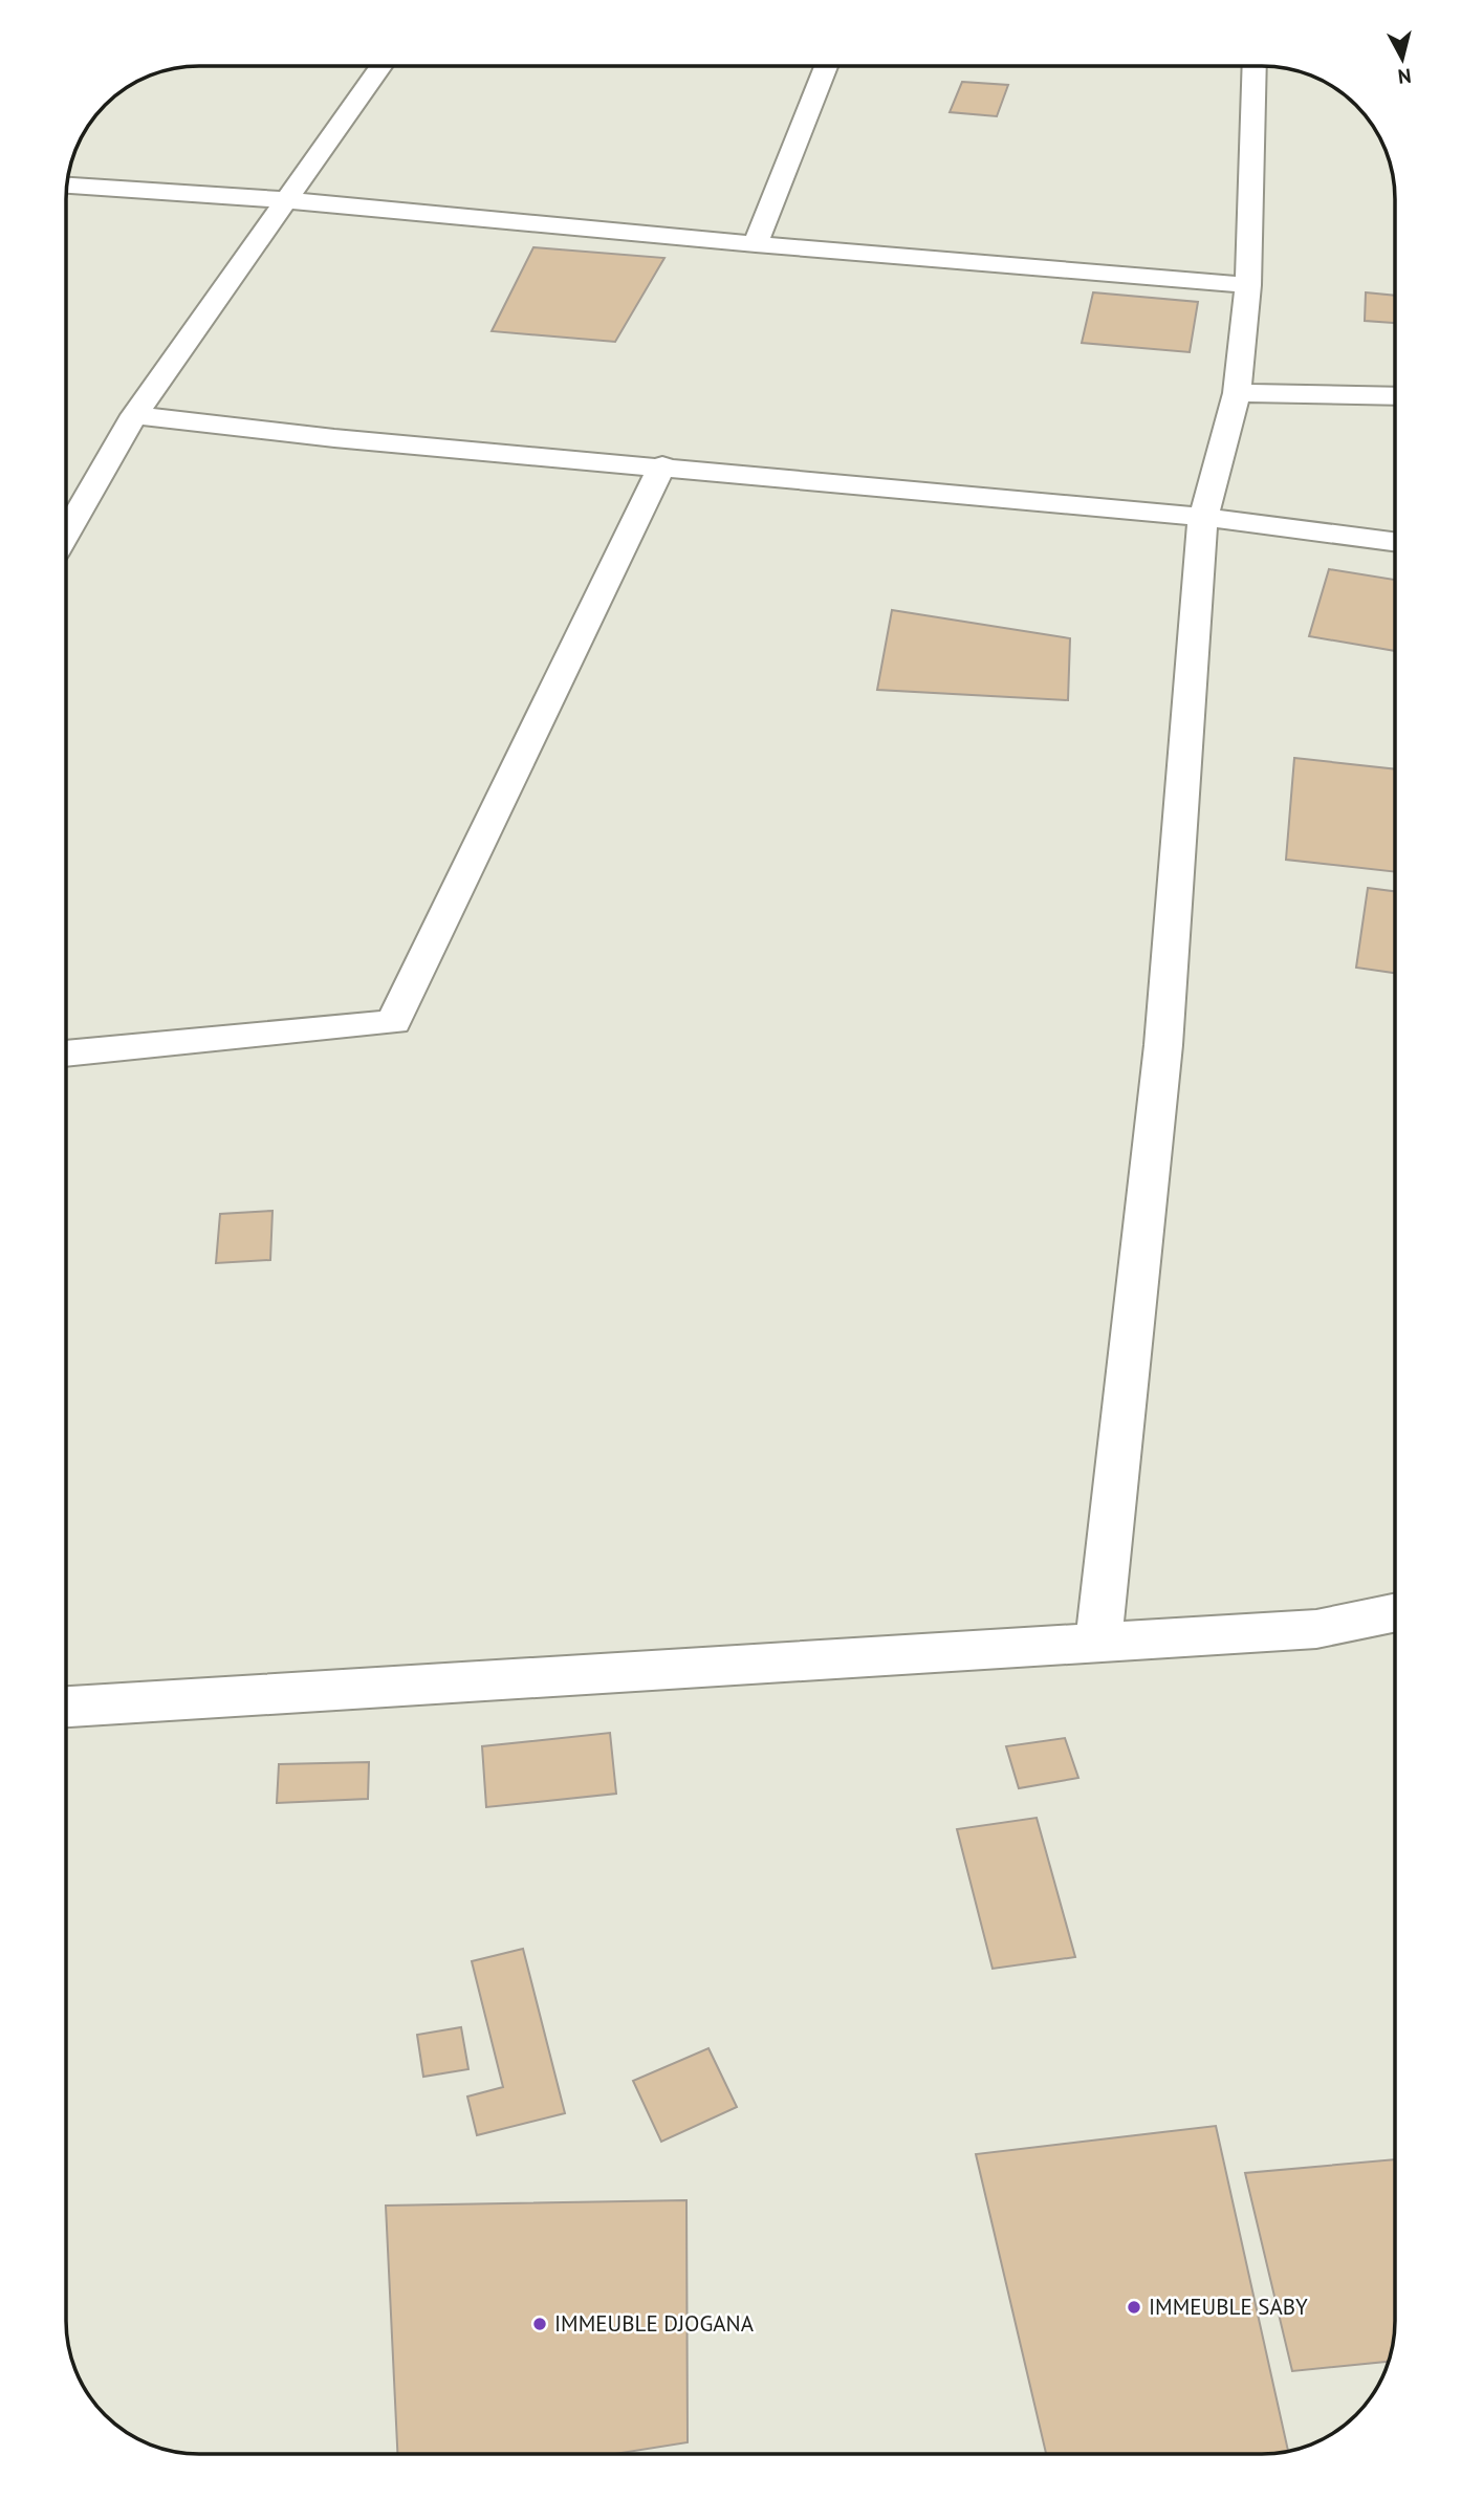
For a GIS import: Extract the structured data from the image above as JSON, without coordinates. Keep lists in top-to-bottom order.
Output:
{
  "places": ["IMMEUBLE SABY", "IMMEUBLE DJOGANA"],
  "north": "bottom"
}
